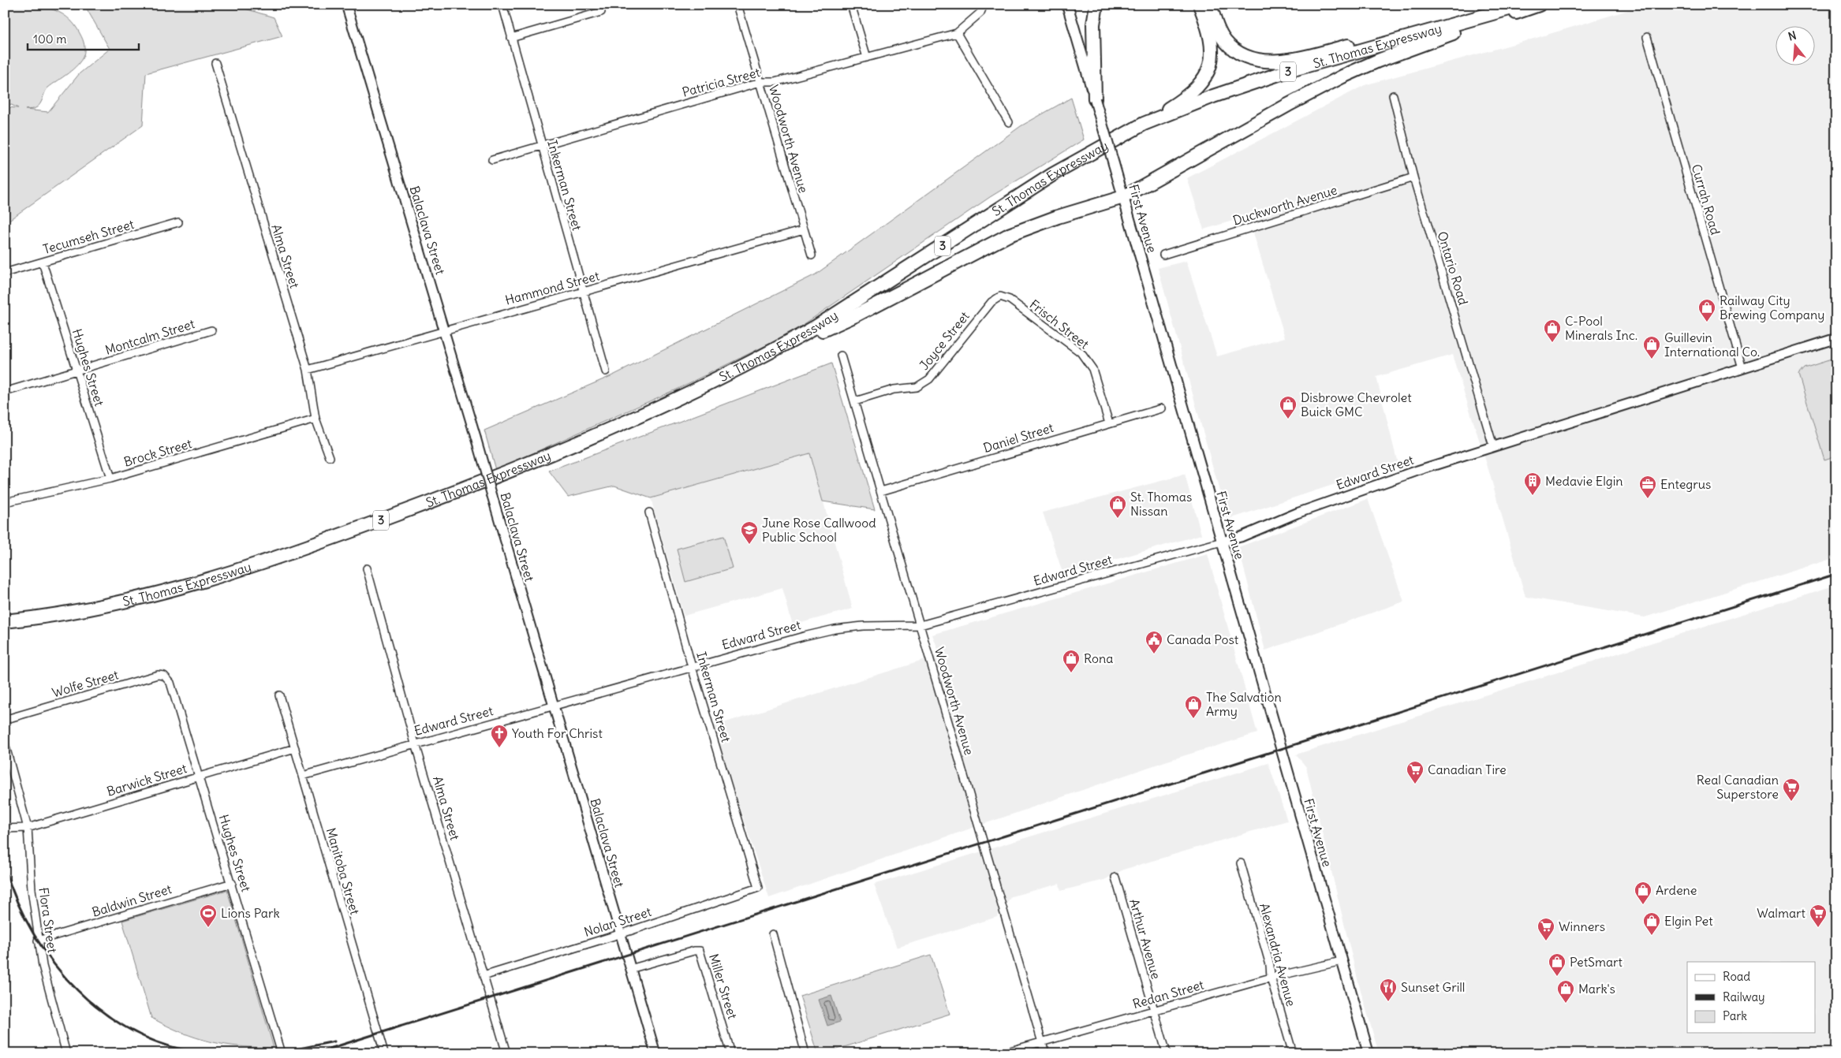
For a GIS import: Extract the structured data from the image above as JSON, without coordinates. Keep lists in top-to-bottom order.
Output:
{
  "streets": {
    "highway": ["St. Thomas Expressway", "3"],
    "main road": ["First Avenue"],
    "street": [
      "Patricia Street",
      "Woodworth Avenue",
      "Inkerman Street",
      "Currah Road",
      "Duckworth Avenue",
      "Balaclava Street",
      "Tecumseh Street",
      "Alma Street",
      "Ontario Road",
      "Hammond Street",
      "Frisch Street",
      "Montcalm Street",
      "Joyce Street",
      "Hughes Street",
      "Daniel Street",
      "Brock Street",
      "Edward Street",
      "Wolfe Street",
      "Barwick Street",
      "Manitoba Street",
      "Baldwin Street",
      "Flora Street",
      "Nolan Street",
      "Arthur Avenue",
      "Alexandria Avenue",
      "Miller Street",
      "Redan Street"
    ]
  },
  "crossings": [
    ["Patricia Street", "Woodworth Avenue"],
    ["Patricia Street", "Inkerman Street"],
    ["Woodworth Avenue", "Hammond Street"],
    ["Woodworth Avenue", "Joyce Street"],
    ["Woodworth Avenue", "Daniel Street"],
    ["Woodworth Avenue", "Edward Street"],
    ["Woodworth Avenue", "Redan Street"],
    ["Inkerman Street", "Hammond Street"],
    ["Inkerman Street", "Edward Street"],
    ["Inkerman Street", "Nolan Street"],
    ["Currah Road", "Edward Street"],
    ["Duckworth Avenue", "Ontario Road"],
    ["First Avenue", "Edward Street"],
    ["First Avenue", "Redan Street"],
    ["Balaclava Street", "Hammond Street"],
    ["Balaclava Street", "Edward Street"],
    ["Balaclava Street", "Nolan Street"],
    ["Balaclava Street", "Miller Street"],
    ["Tecumseh Street", "Hughes Street"],
    ["Alma Street", "Hammond Street"],
    ["Alma Street", "Brock Street"],
    ["Alma Street", "Edward Street"],
    ["Alma Street", "Nolan Street"],
    ["Ontario Road", "Edward Street"],
    ["Frisch Street", "Joyce Street"],
    ["Frisch Street", "Daniel Street"],
    ["Montcalm Street", "Hughes Street"],
    ["Hughes Street", "Brock Street"],
    ["Hughes Street", "Wolfe Street"],
    ["Hughes Street", "Barwick Street"],
    ["Hughes Street", "Baldwin Street"],
    ["Edward Street", "Manitoba Street"],
    ["Barwick Street", "Manitoba Street"],
    ["Barwick Street", "Flora Street"],
    ["Baldwin Street", "Flora Street"],
    ["Arthur Avenue", "Redan Street"],
    ["Alexandria Avenue", "Redan Street"]
  ],
  "places": {
    "shop": [
      "Railway City Brewing Company",
      "C-Pool Minerals Inc.",
      "Guillevin International Co.",
      "Disbrowe Chevrolet Buick GMC",
      "St. Thomas Nissan",
      "Rona",
      "The Salvation Army",
      "Ardene",
      "Elgin Pet",
      "PetSmart",
      "Mark's"
    ],
    "building": ["Medavie Elgin"],
    "office": ["Entegrus"],
    "school or university": ["June Rose Callwood Public School"],
    "public building": ["Canada Post"],
    "church": ["Youth For Christ"],
    "supermarket": [
      "Canadian Tire",
      "Real Canadian Superstore",
      "Walmart",
      "Winners"
    ],
    "sports": ["Lions Park"],
    "restaurant": ["Sunset Grill"]
  },
  "legend": ["Road", "Railway", "Park"],
  "scale_bar": "100 m",
  "north": "top"
}
